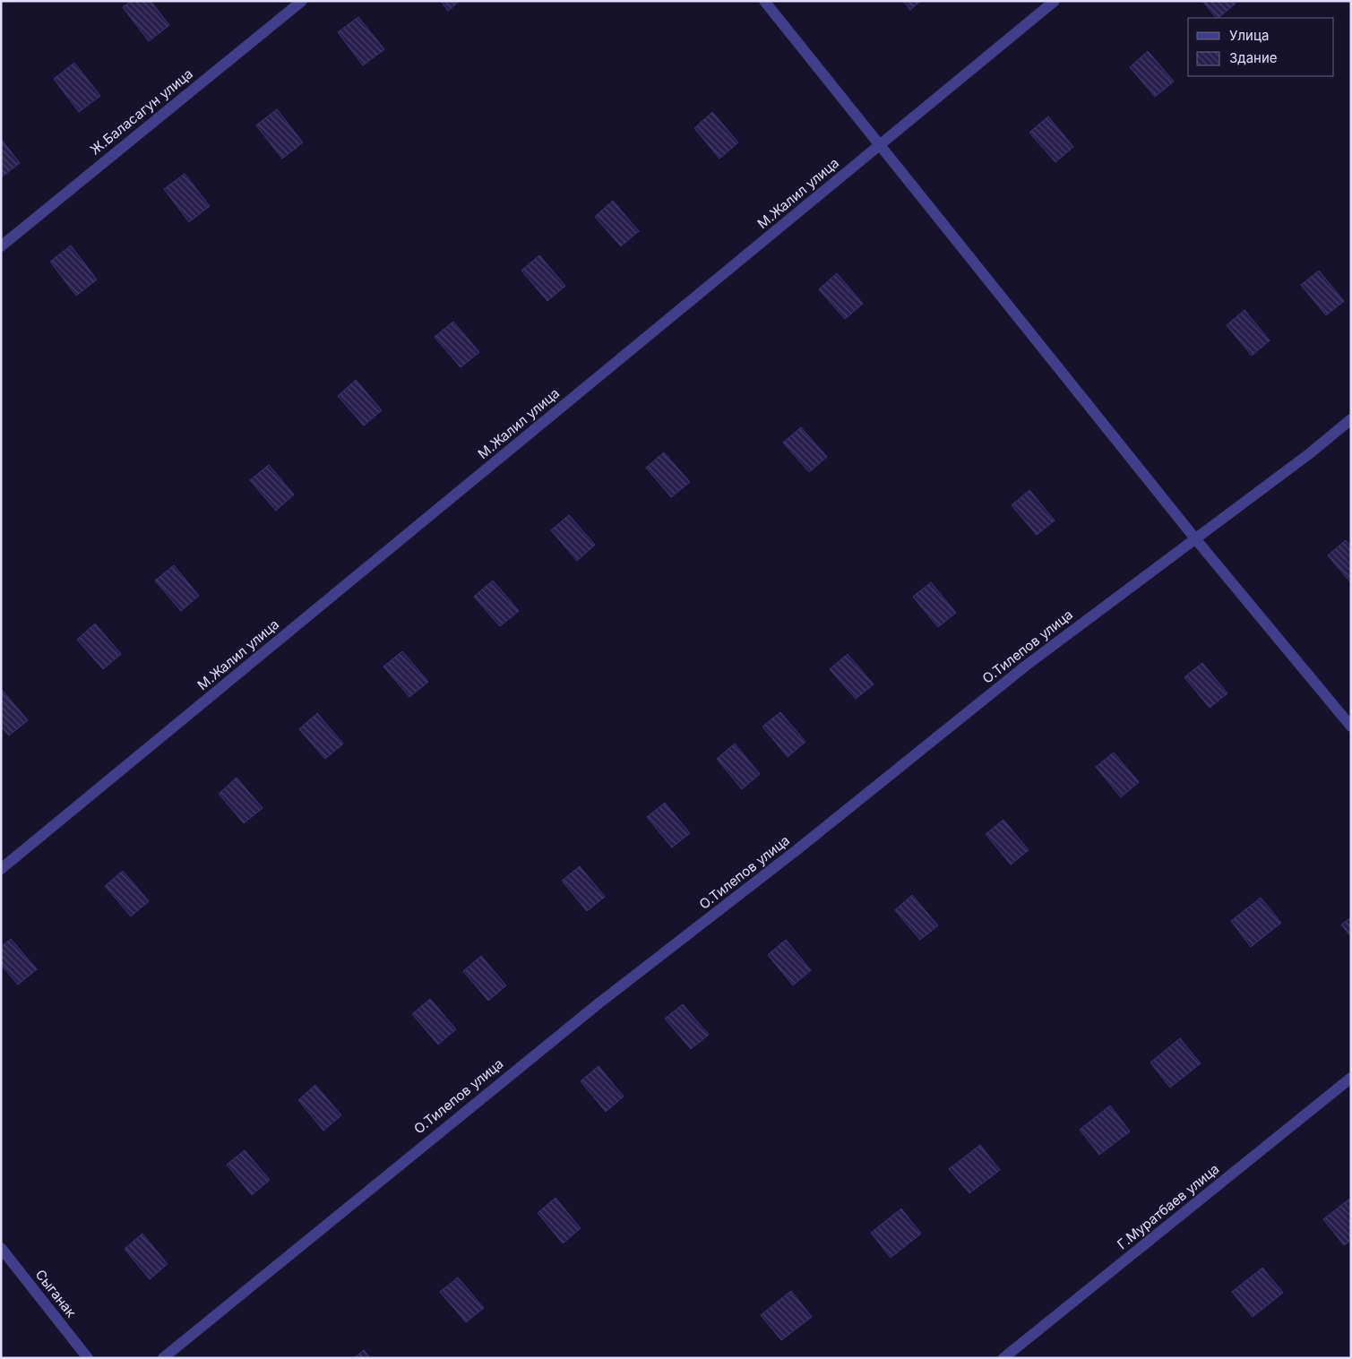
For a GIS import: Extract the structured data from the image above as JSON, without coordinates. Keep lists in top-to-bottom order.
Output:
{
  "streets": {
    "street": [
      "Ж.Баласагун улица",
      "М.Жалил улица",
      "О.Тилепов улица",
      "Г.Муратбаев улица",
      "Сыганак"
    ]
  },
  "legend": ["Улица", "Здание"]
}
